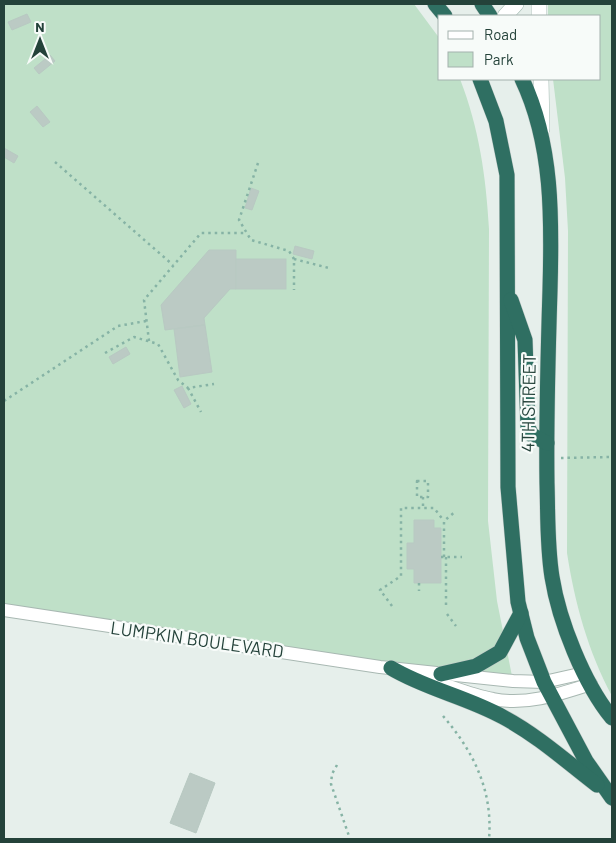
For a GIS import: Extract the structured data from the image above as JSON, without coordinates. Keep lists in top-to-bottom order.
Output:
{
  "streets": {
    "highway": ["4TH STREET"],
    "street": ["LUMPKIN BOULEVARD"]
  },
  "crossings": [
    ["4TH STREET", "LUMPKIN BOULEVARD"]
  ],
  "legend": ["Road", "Park"],
  "north": "top"
}
